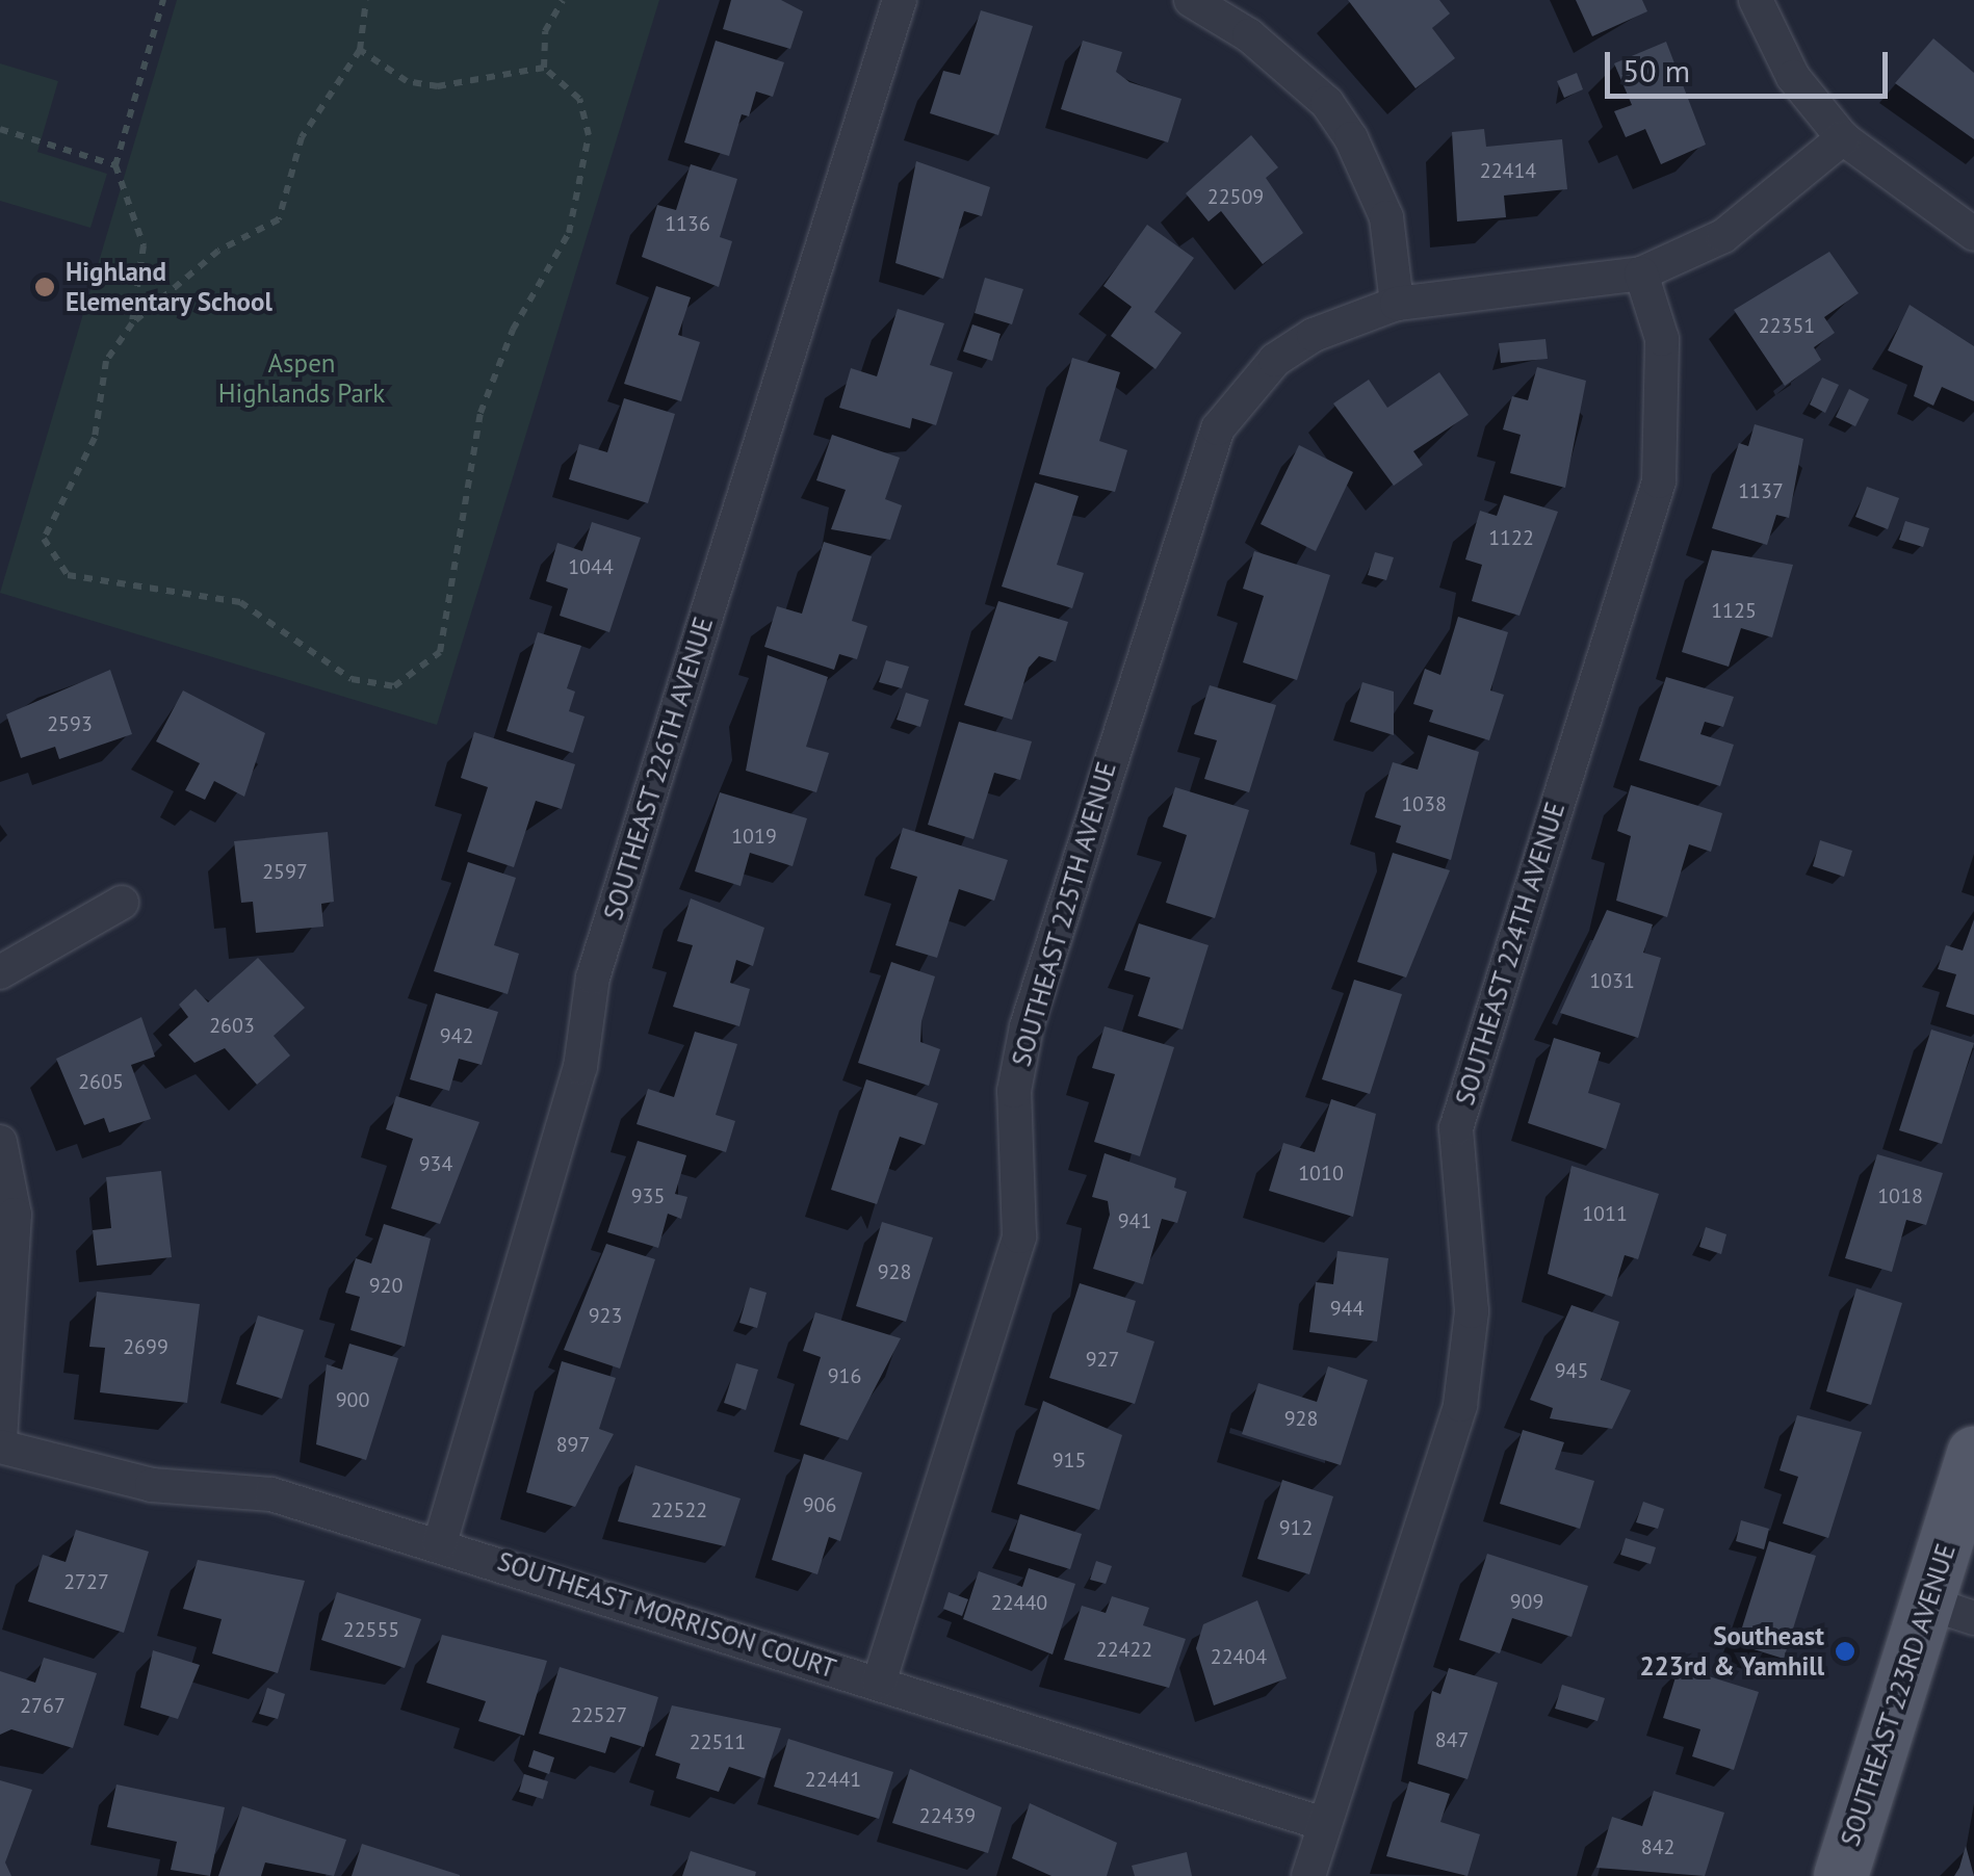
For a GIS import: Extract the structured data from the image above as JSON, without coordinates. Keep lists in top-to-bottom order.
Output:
{
  "streets": {
    "main road": ["SOUTHEAST 223RD AVENUE"],
    "street": [
      "SOUTHEAST 226TH AVENUE",
      "SOUTHEAST 225TH AVENUE",
      "SOUTHEAST 224TH AVENUE",
      "SOUTHEAST MORRISON COURT"
    ]
  },
  "crossings": [
    ["SOUTHEAST 226TH AVENUE", "SOUTHEAST MORRISON COURT"],
    ["SOUTHEAST 225TH AVENUE", "SOUTHEAST 224TH AVENUE"],
    ["SOUTHEAST 225TH AVENUE", "SOUTHEAST MORRISON COURT"],
    ["SOUTHEAST 224TH AVENUE", "SOUTHEAST MORRISON COURT"]
  ],
  "parks": ["Aspen Highlands Park"],
  "places": ["Highland Elementary School", "Southeast 223rd & Yamhill"],
  "house_numbers": [
    "22414",
    "22509",
    "1136",
    "22351",
    "1137",
    "1122",
    "1044",
    "1125",
    "2593",
    "1038",
    "1019",
    "2597",
    "1031",
    "2603",
    "942",
    "2605",
    "934",
    "1010",
    "935",
    "1018",
    "1011",
    "941",
    "928",
    "920",
    "944",
    "923",
    "2699",
    "927",
    "945",
    "916",
    "900",
    "928",
    "897",
    "915",
    "906",
    "22522",
    "912",
    "2727",
    "909",
    "22440",
    "22555",
    "22422",
    "22404",
    "2767",
    "22527",
    "847",
    "22511",
    "22441",
    "22439",
    "842"
  ],
  "scale_bar": "50 m"
}
